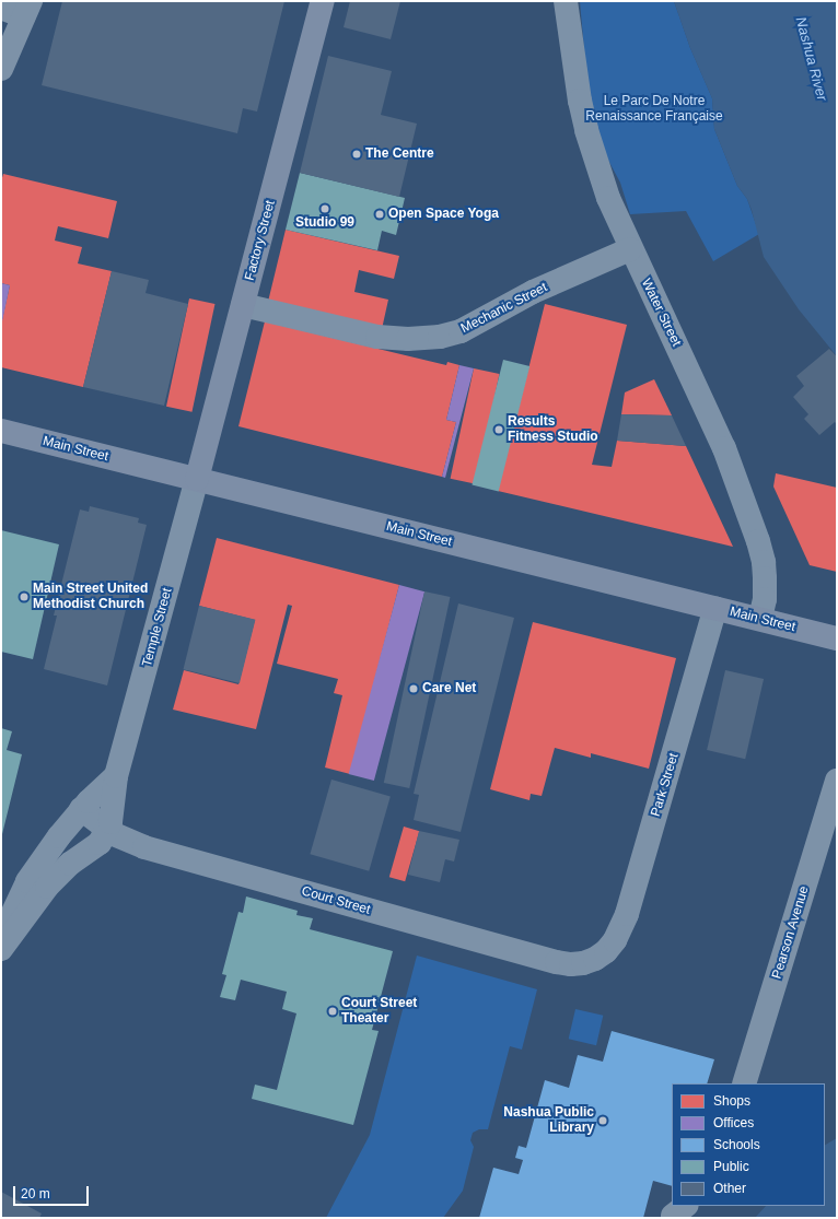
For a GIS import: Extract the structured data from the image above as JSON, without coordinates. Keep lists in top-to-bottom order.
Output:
{
  "streets": {
    "main road": ["Factory Street", "Main Street"],
    "street": [
      "Mechanic Street",
      "Water Street",
      "Temple Street",
      "Park Street",
      "Court Street",
      "Pearson Avenue"
    ]
  },
  "crossings": [
    ["Factory Street", "Mechanic Street"],
    ["Factory Street", "Main Street"],
    ["Factory Street", "Temple Street"],
    ["Mechanic Street", "Water Street"],
    ["Water Street", "Main Street"],
    ["Main Street", "Temple Street"],
    ["Main Street", "Park Street"],
    ["Temple Street", "Court Street"],
    ["Park Street", "Court Street"]
  ],
  "water": ["Nashua River"],
  "parks": ["Le Parc De Notre Renaissance Française"],
  "places": [
    "The Centre",
    "Studio 99",
    "Open Space Yoga",
    "Results Fitness Studio",
    "Main Street United Methodist Church",
    "Care Net",
    "Court Street Theater",
    "Nashua Public Library"
  ],
  "legend": [
    "Shops",
    "Offices",
    "Schools",
    "Public",
    "Other"
  ],
  "scale_bar": "20 m"
}
